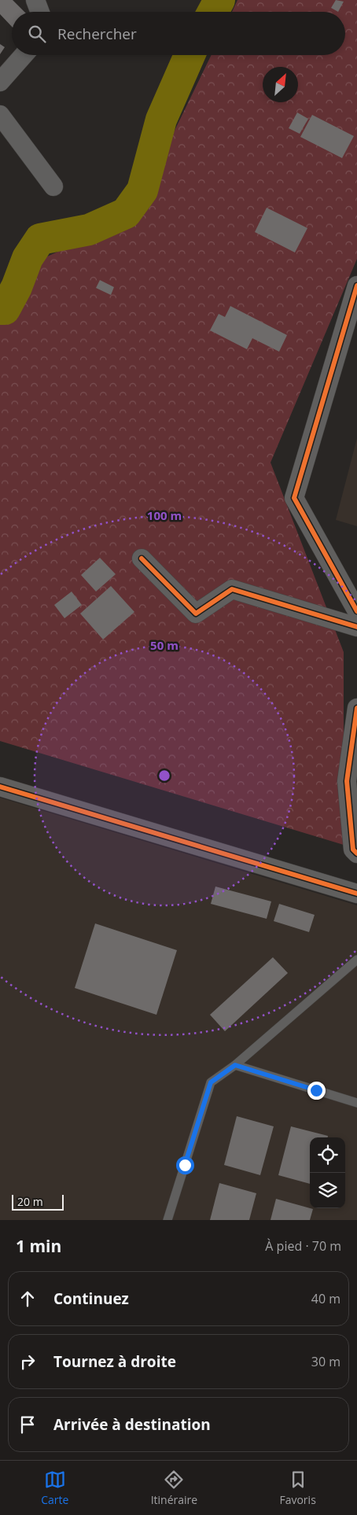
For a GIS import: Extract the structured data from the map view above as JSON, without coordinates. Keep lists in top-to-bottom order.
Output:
{
  "scale_bar": "20 m",
  "north": "top right",
  "page": {
    "search": "Rechercher",
    "scale": "20 m",
    "heading": ["1 min", "À pied · 70 m"],
    "list": [
      ["Continuez", "40 m"],
      ["Tournez à droite", "30 m"],
      "Arrivée à destination"
    ],
    "nav": ["Carte", "Itinéraire", "Favoris"]
  },
  "rings": ["100 m", "50 m"]
}
